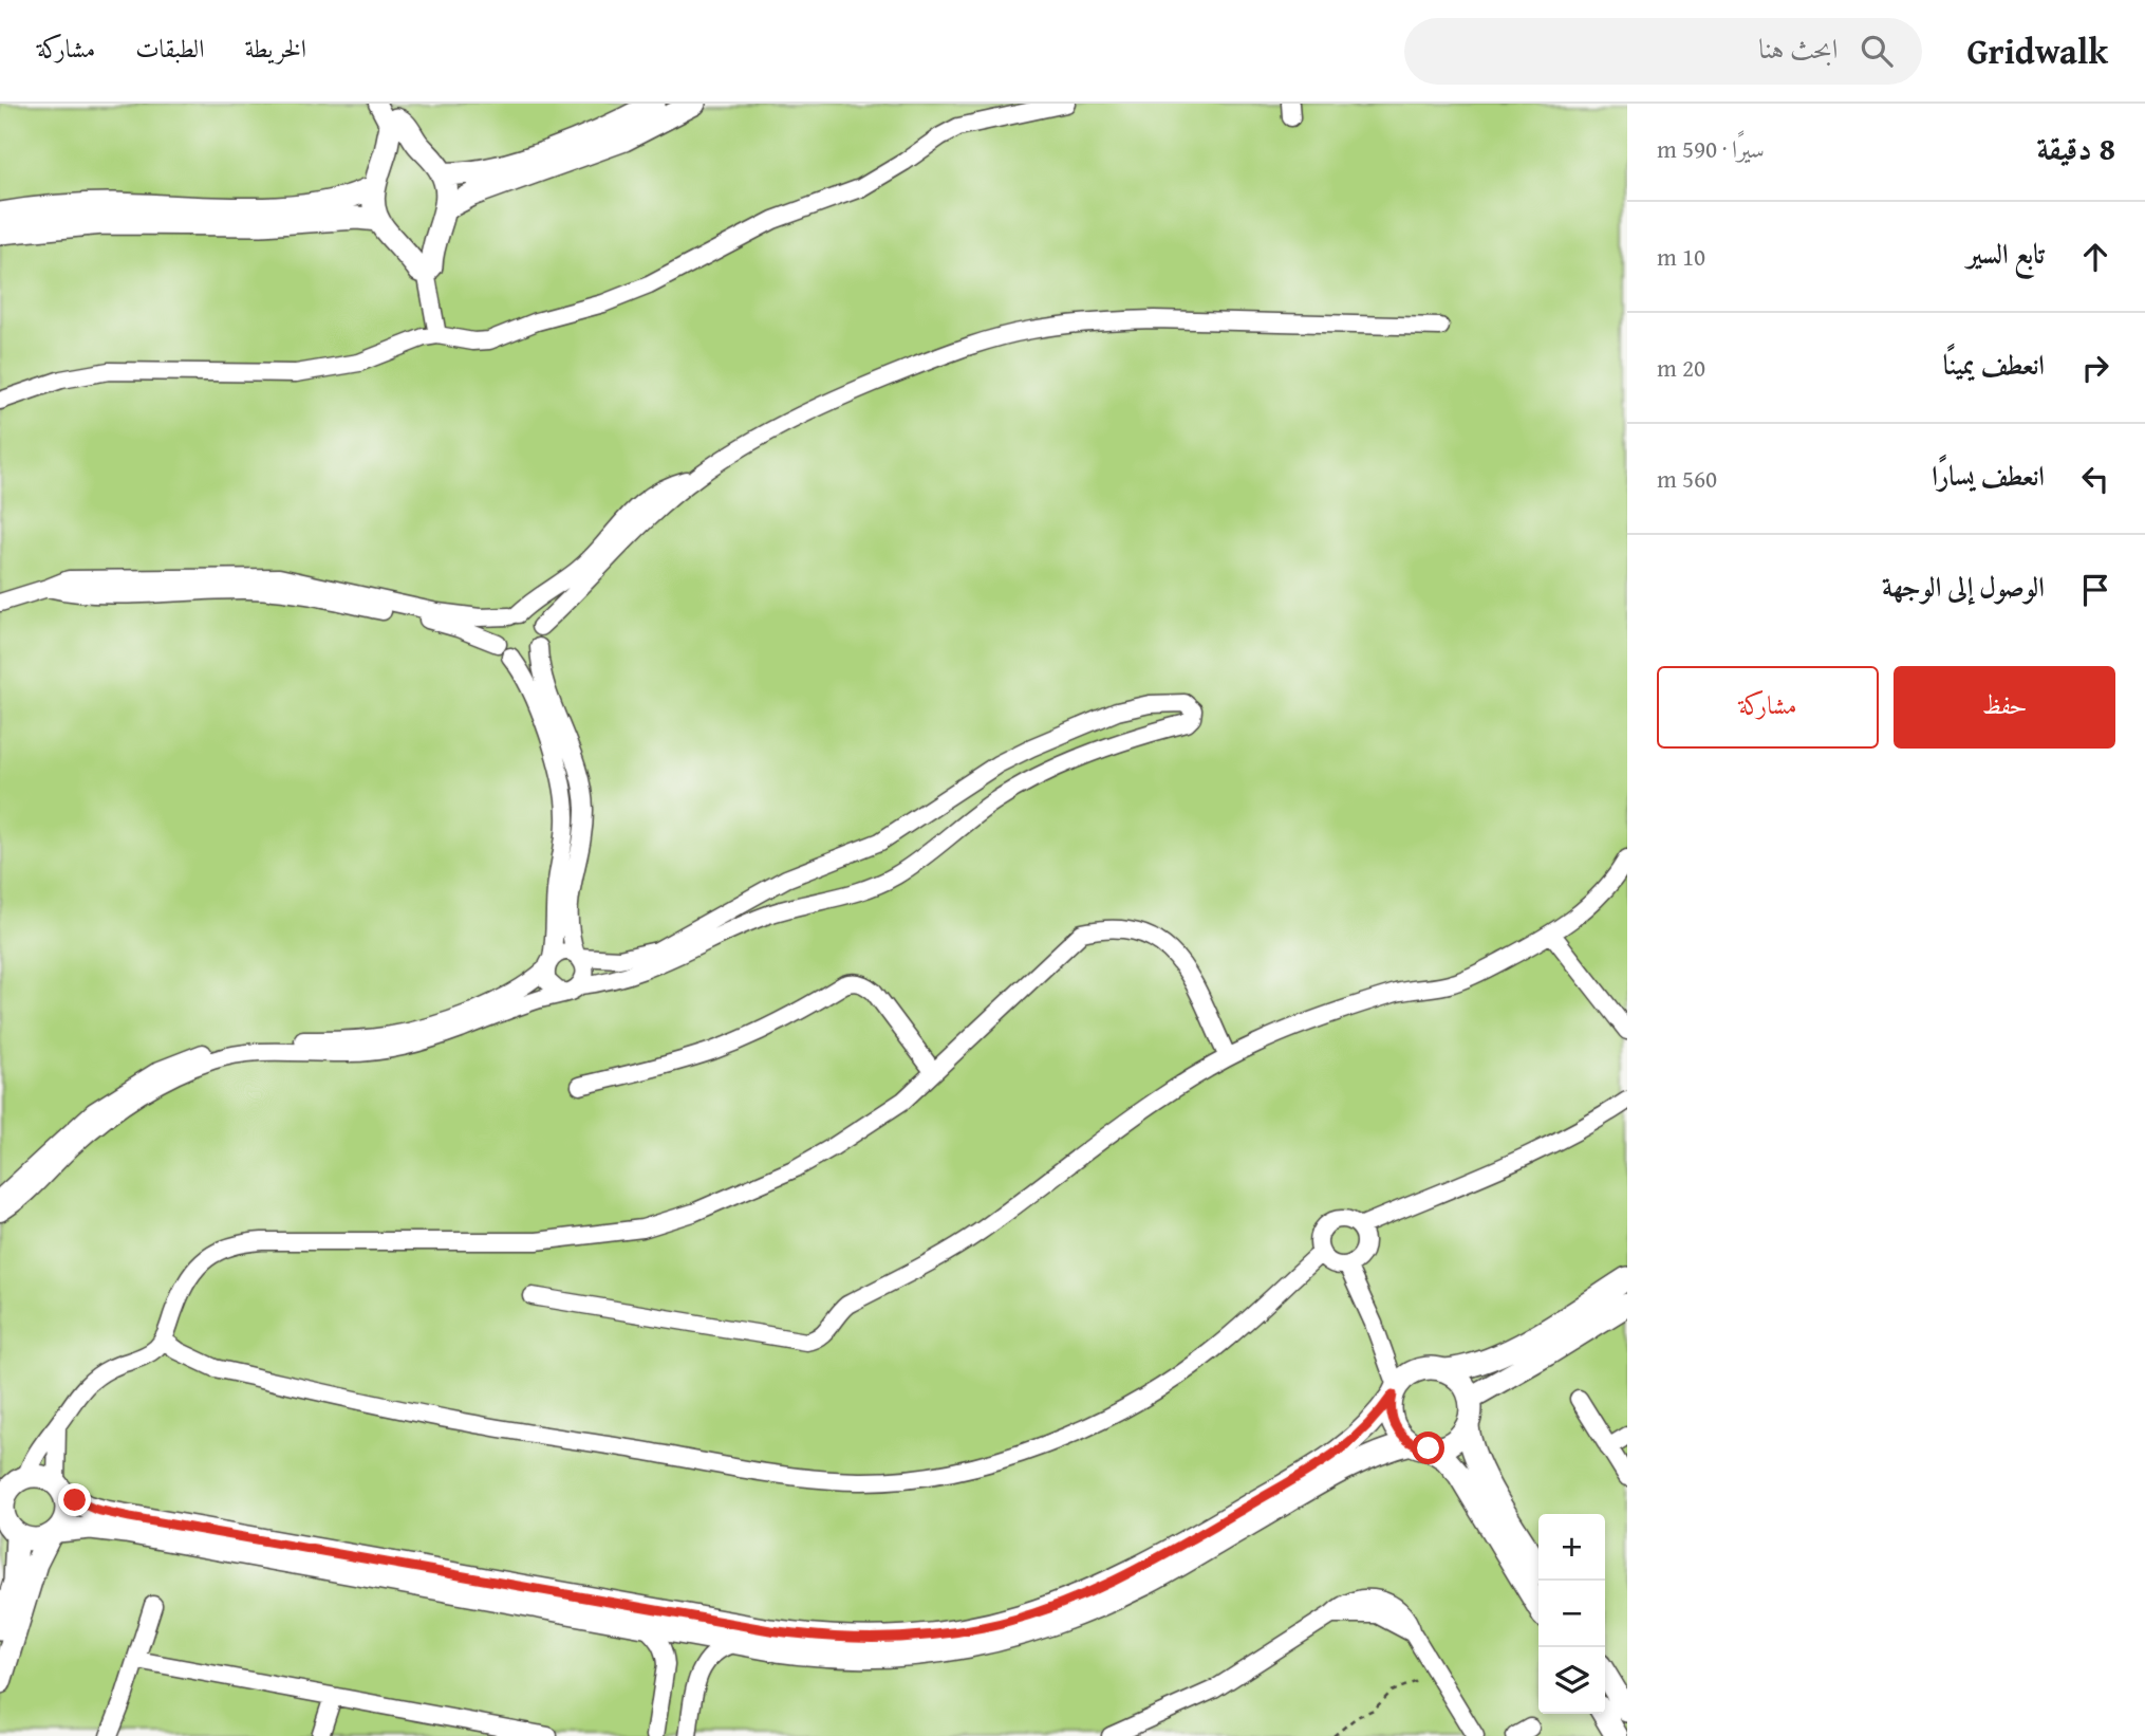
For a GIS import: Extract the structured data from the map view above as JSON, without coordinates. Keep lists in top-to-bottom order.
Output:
{
  "page": {
    "header": "Gridwalk",
    "search": "ابحث هنا",
    "nav": ["الخريطة", "الطبقات", "مشاركة"],
    "heading": ["8 دقيقة", "سيرًا · 590 m"],
    "list": [
      ["تابع السير", "10 m"],
      ["انعطف يمينًا", "20 m"],
      ["انعطف يسارًا", "560 m"],
      "الوصول إلى الوجهة"
    ],
    "buttons": ["حفظ", "مشاركة"],
    "map_buttons": ["+", "−"]
  }
}
